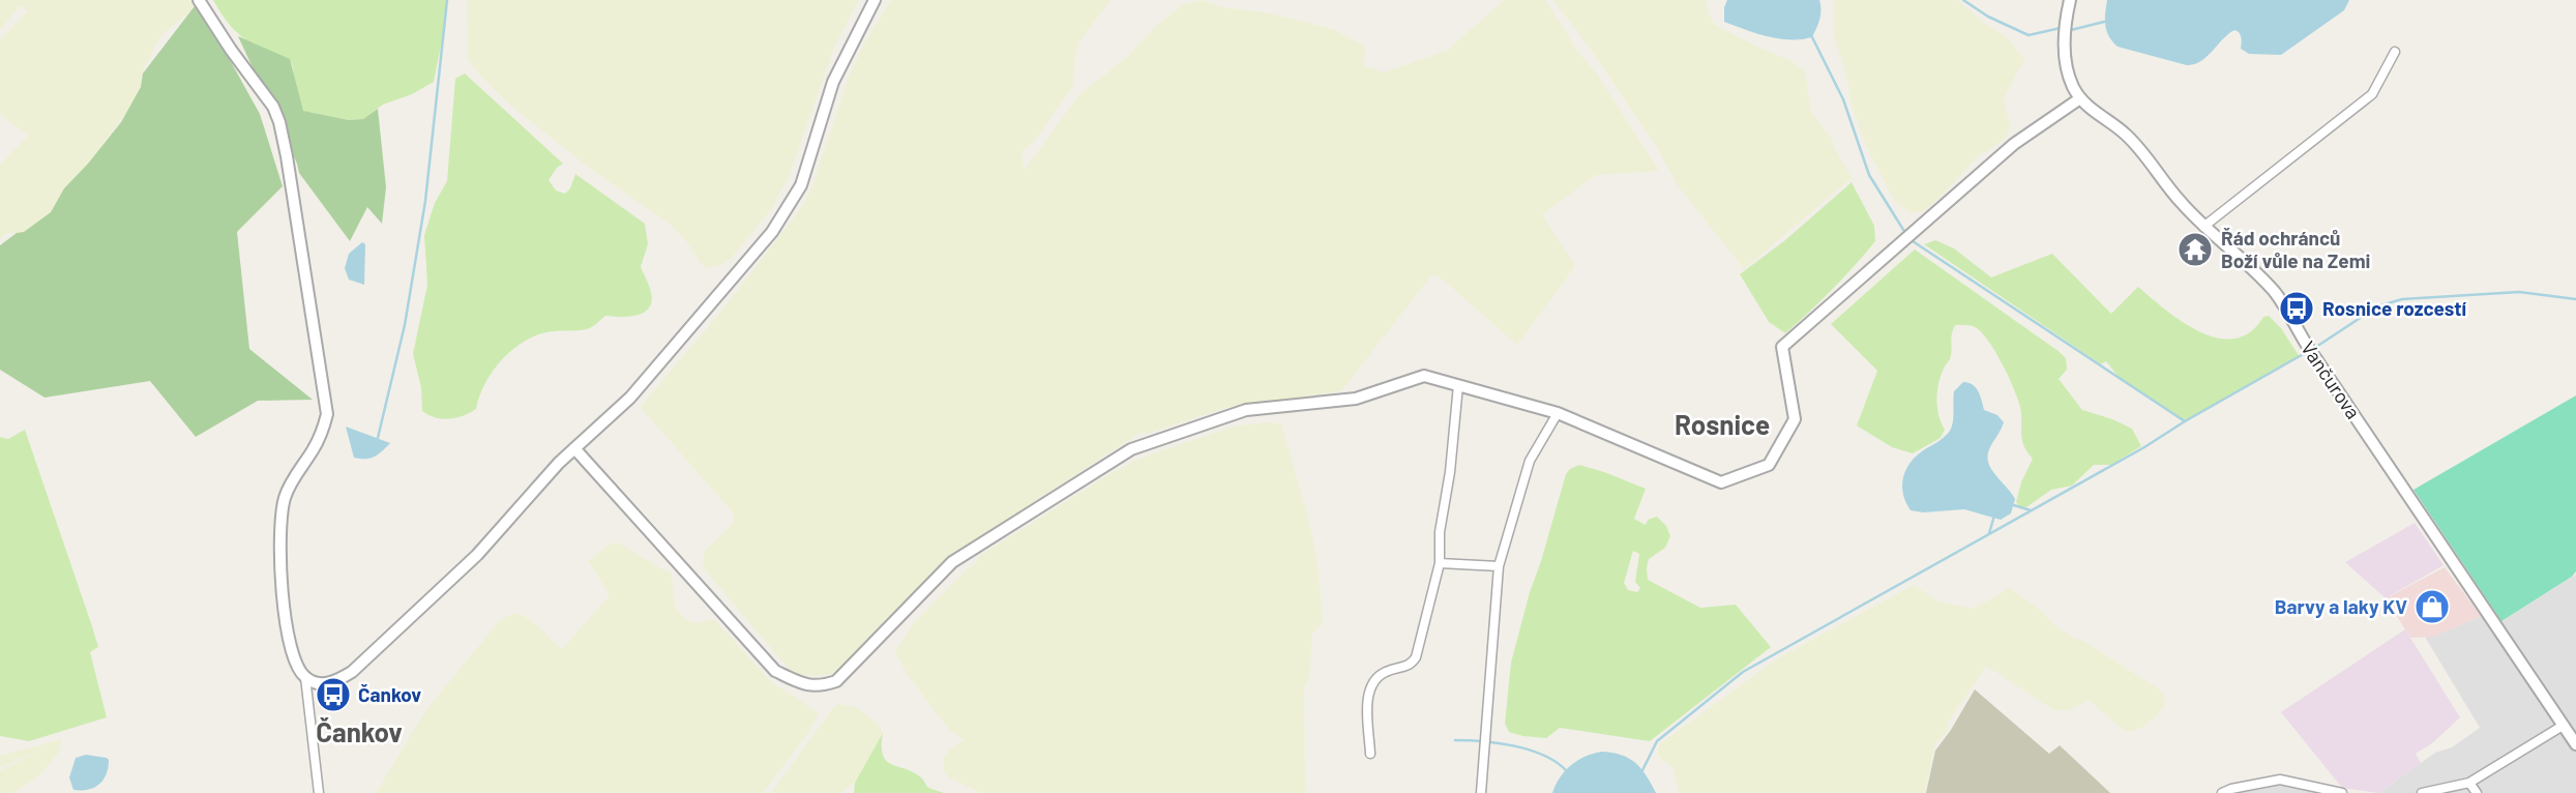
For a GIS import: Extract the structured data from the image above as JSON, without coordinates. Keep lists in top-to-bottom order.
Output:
{
  "streets": {
    "street": ["Vančurova"]
  },
  "districts": ["Rosnice", "Čankov"],
  "places": {
    "temple": ["Řád ochránců Boží vůle na Zemi"],
    "bus stop": ["Rosnice rozcestí", "Čankov"],
    "shop": ["Barvy a laky KV"]
  }
}
